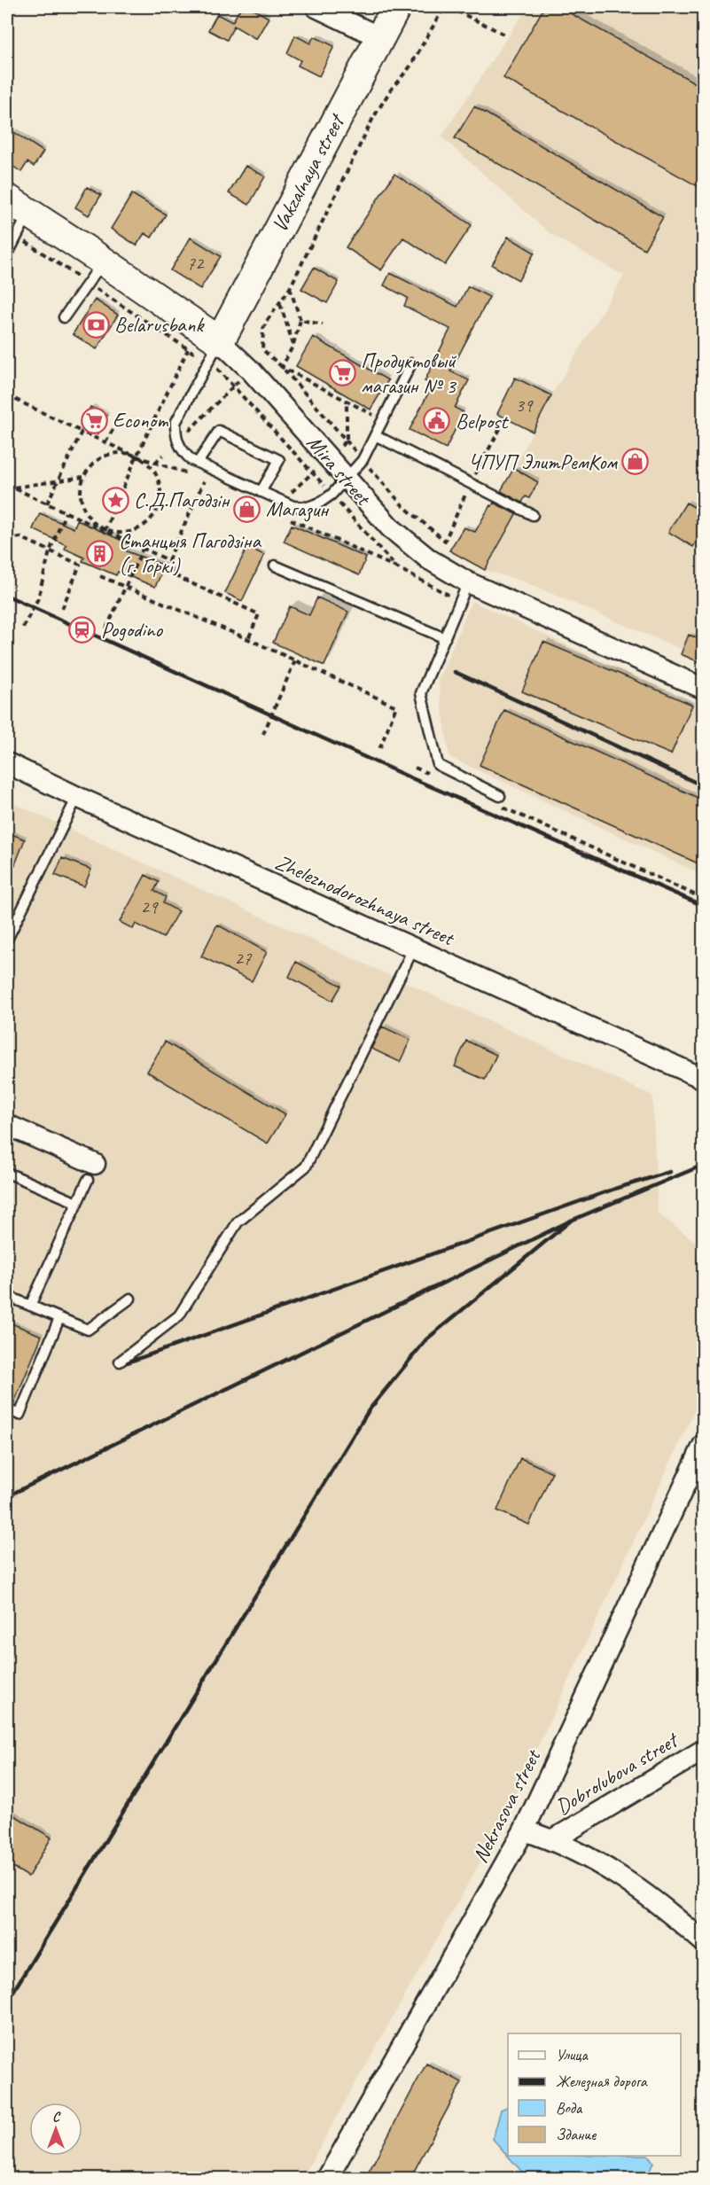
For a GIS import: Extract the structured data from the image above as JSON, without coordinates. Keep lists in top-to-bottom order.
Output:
{
  "streets": {
    "main road": ["Vakzalnaya street", "Mira street"],
    "street": ["Zheleznodorozhnaya street", "Dobrolubova street", "Nekrasova street"]
  },
  "crossings": [
    ["Vakzalnaya street", "Mira street"]
  ],
  "places": {
    "bank": ["Belarusbank"],
    "supermarket": ["Продуктовый магазин № 3", "Econom"],
    "public building": ["Belpost"],
    "shop": ["ЧПУП ЭлитРемКом", "Магазин"],
    "place": ["С.Д.Пагодзін"],
    "building": ["Станцыя Пагодзіна (г. Горкі)"],
    "station": ["Pogodino"]
  },
  "house_numbers": [
    "72",
    "39",
    "29",
    "27"
  ],
  "legend": [
    "Улица",
    "Железная дорога",
    "Вода",
    "Здание"
  ],
  "north": "top"
}
